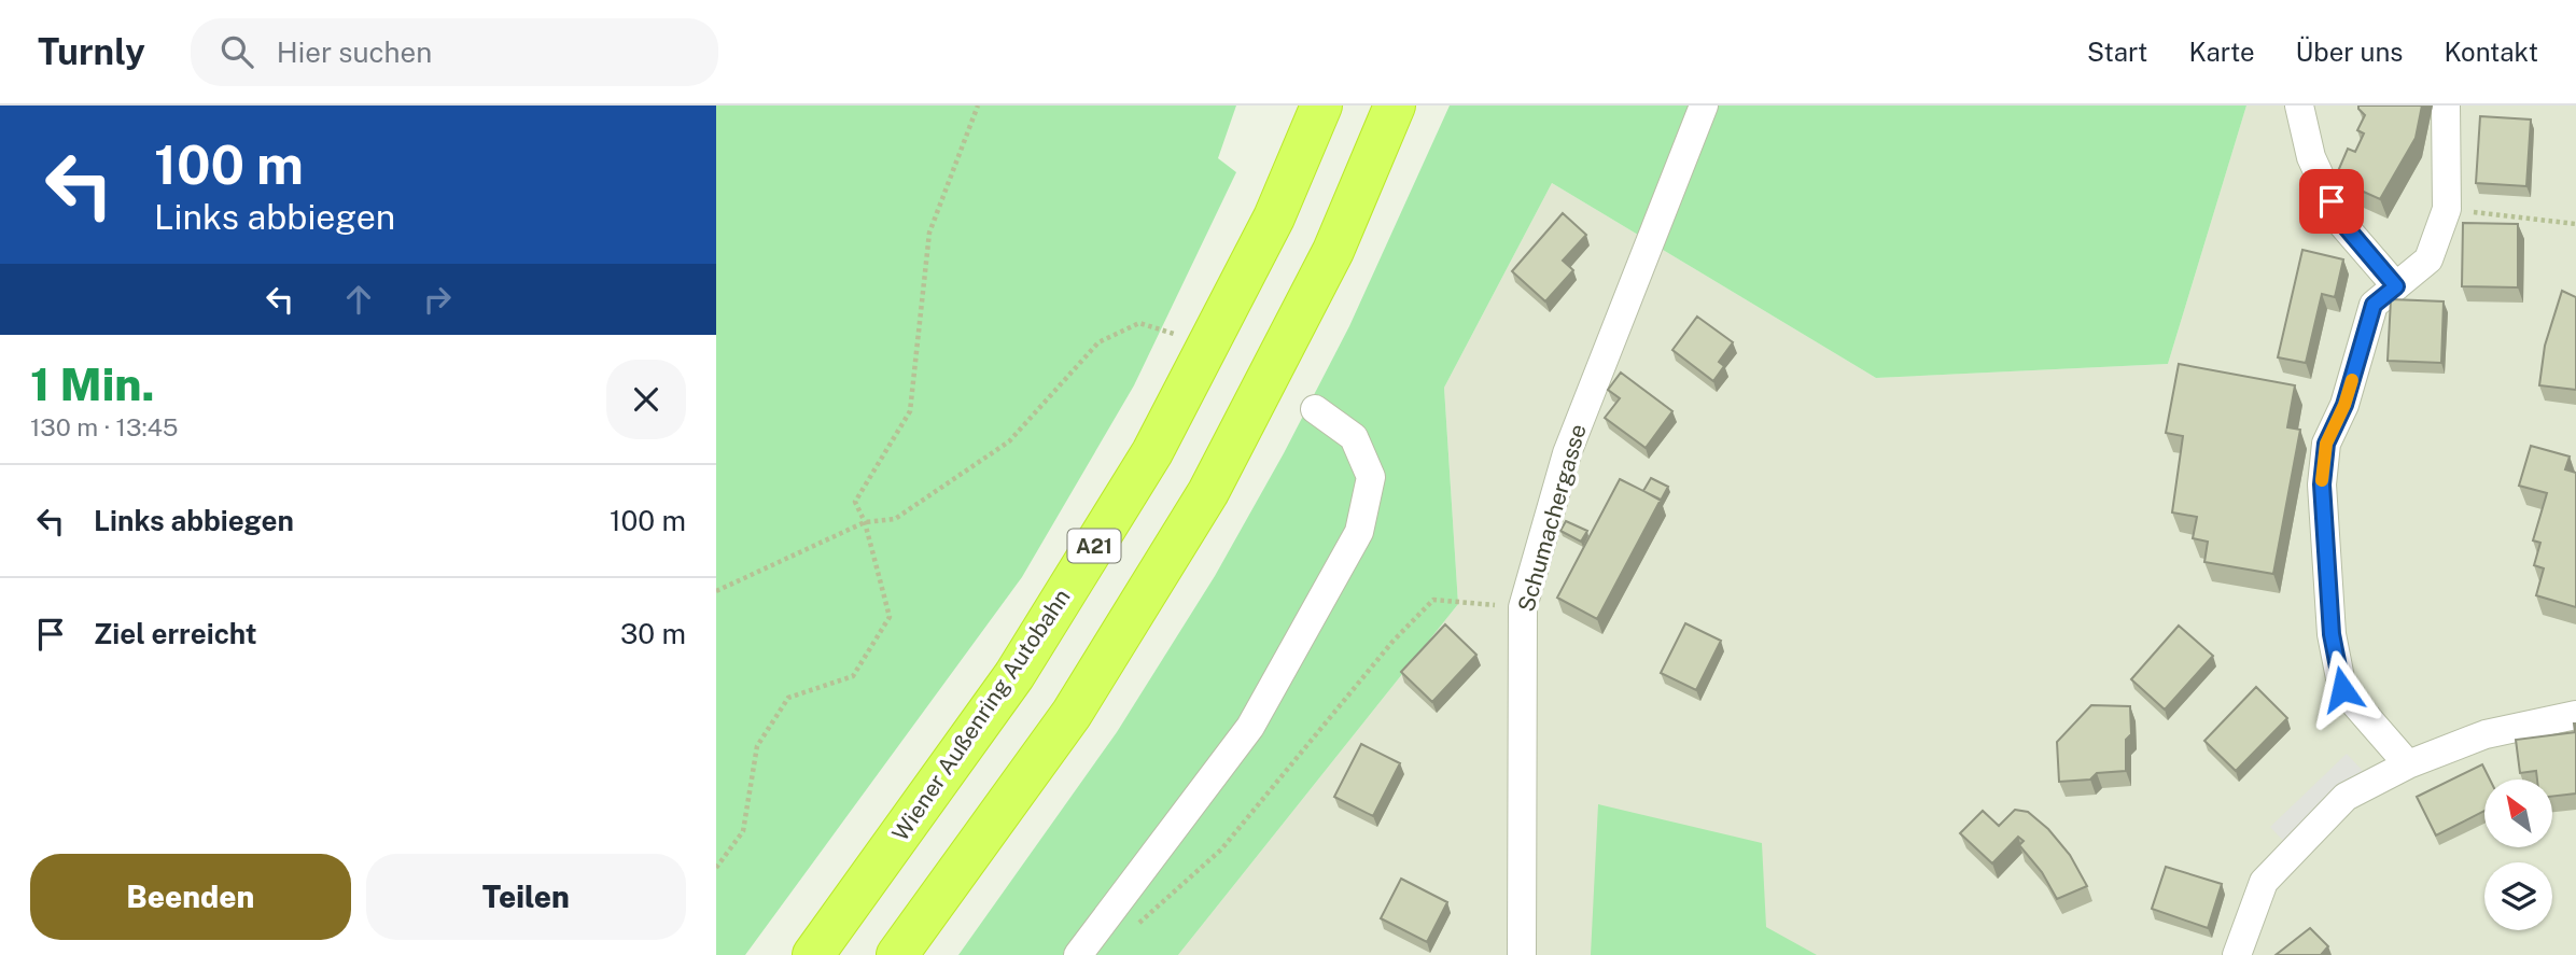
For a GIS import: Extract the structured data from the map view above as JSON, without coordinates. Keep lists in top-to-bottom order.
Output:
{
  "streets": {
    "highway": ["A21", "Wiener Außenring Autobahn"],
    "street": ["Schumachergasse"]
  },
  "north": "top left",
  "page": {
    "header": "Turnly",
    "search": "Hier suchen",
    "nav": [
      "Start",
      "Karte",
      "Über uns",
      "Kontakt"
    ],
    "turn": ["100 m", "Links abbiegen"],
    "heading": ["1 Min.", "130 m · 13:45"],
    "list": [
      {
        "name": "Links abbiegen",
        "value": "100 m"
      },
      {
        "name": "Ziel erreicht",
        "value": "30 m"
      }
    ],
    "buttons": ["Beenden", "Teilen"]
  }
}
